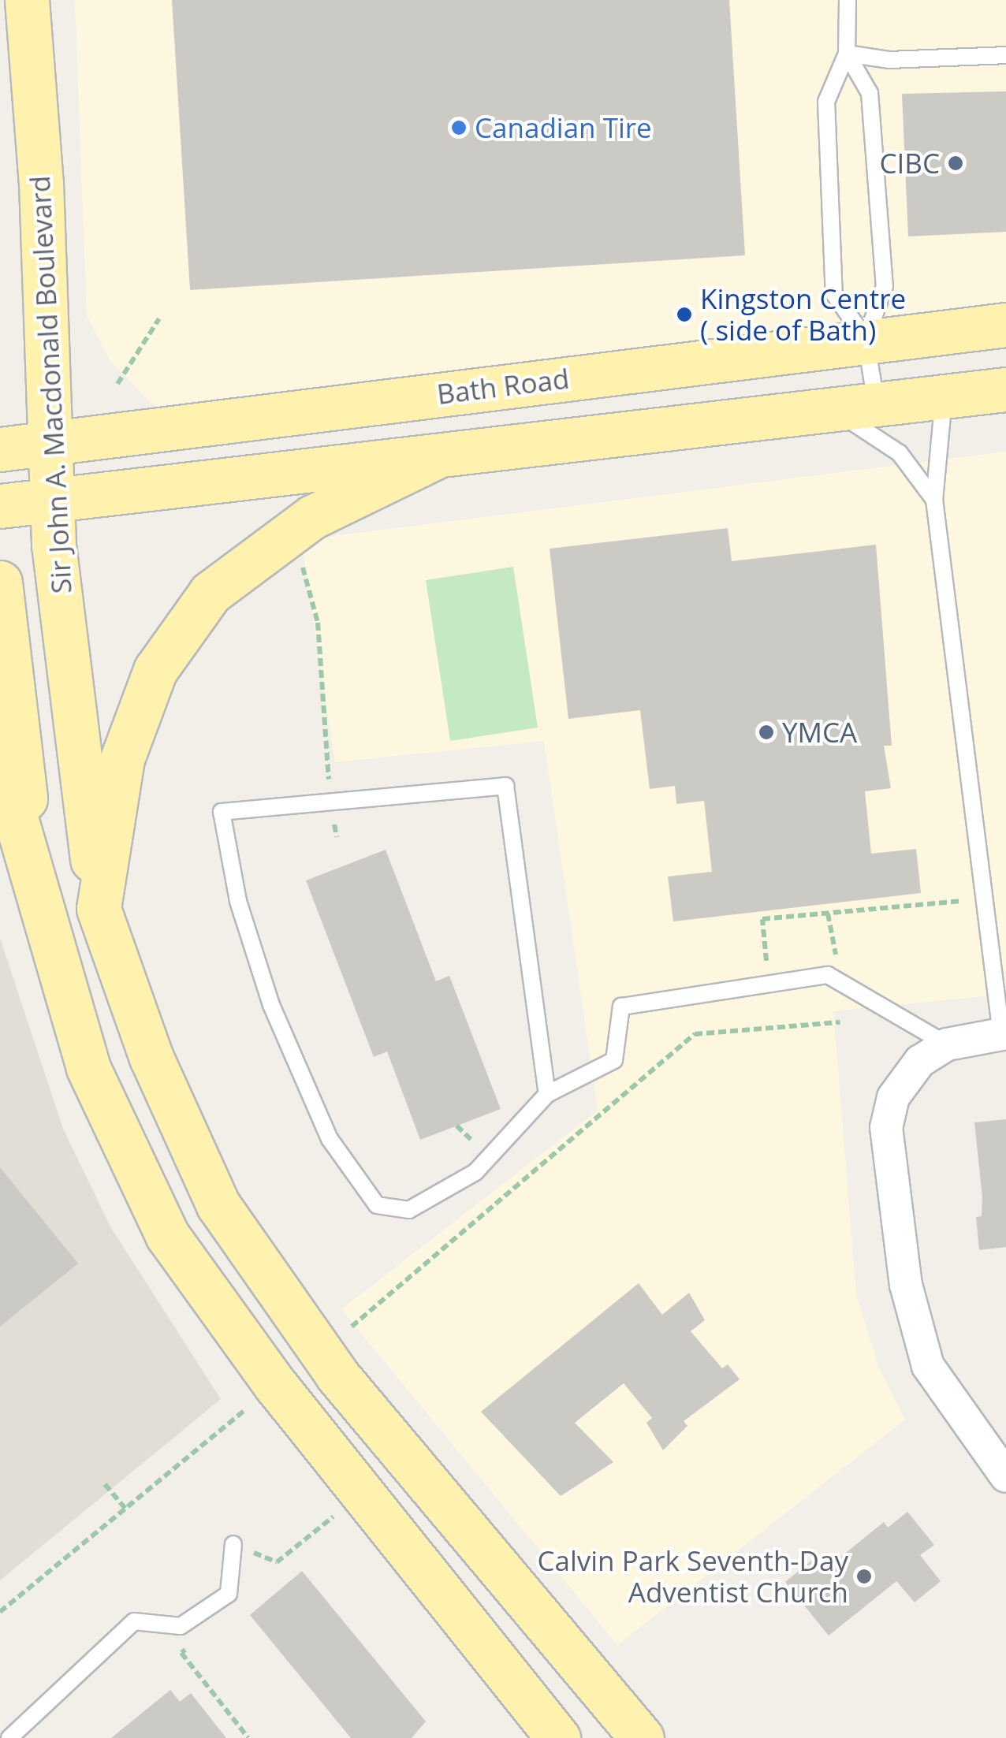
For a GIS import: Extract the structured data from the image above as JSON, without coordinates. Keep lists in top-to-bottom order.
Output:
{
  "streets": {
    "main road": ["Sir John A. Macdonald Boulevard", "Bath Road"]
  },
  "crossings": [
    ["Sir John A. Macdonald Boulevard", "Bath Road"]
  ],
  "places": [
    "Canadian Tire",
    "CIBC",
    "Kingston Centre ( side of Bath)",
    "YMCA",
    "Calvin Park Seventh-Day Adventist Church"
  ]
}
